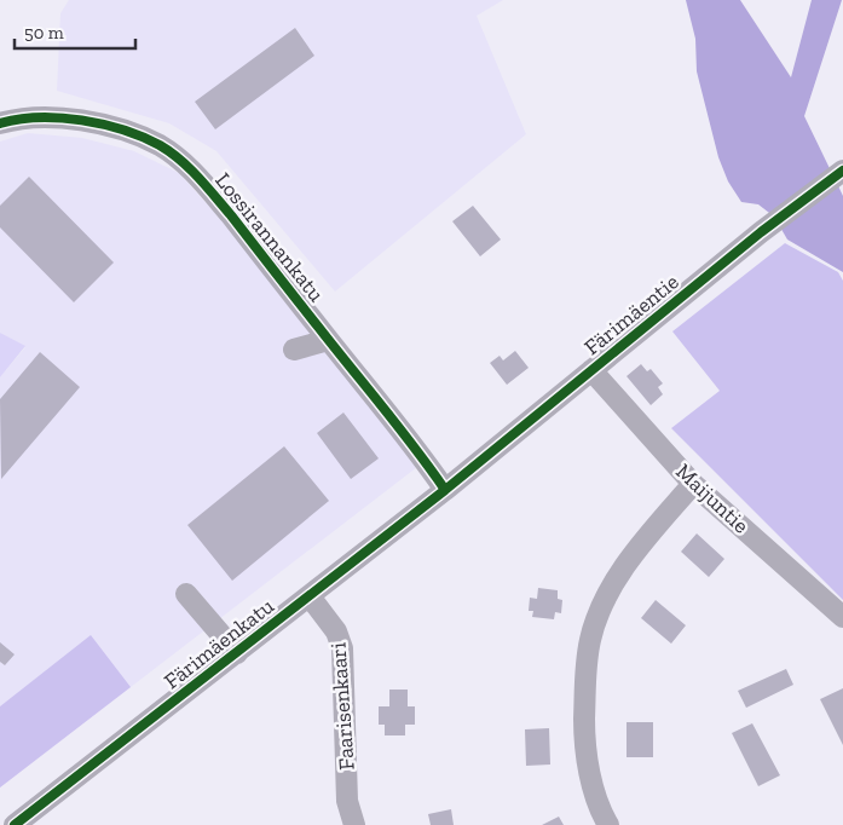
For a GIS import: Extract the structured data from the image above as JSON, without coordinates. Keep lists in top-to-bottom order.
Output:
{
  "streets": {
    "street": [
      "Lossirannankatu",
      "Färimäentie",
      "Maijuntie",
      "Färimäenkatu",
      "Faarisenkaari"
    ]
  },
  "crossings": [
    ["Lossirannankatu", "Färimäentie"],
    ["Lossirannankatu", "Färimäenkatu"],
    ["Färimäentie", "Maijuntie"],
    ["Färimäentie", "Färimäenkatu"],
    ["Färimäenkatu", "Faarisenkaari"]
  ],
  "scale_bar": "50 m"
}
